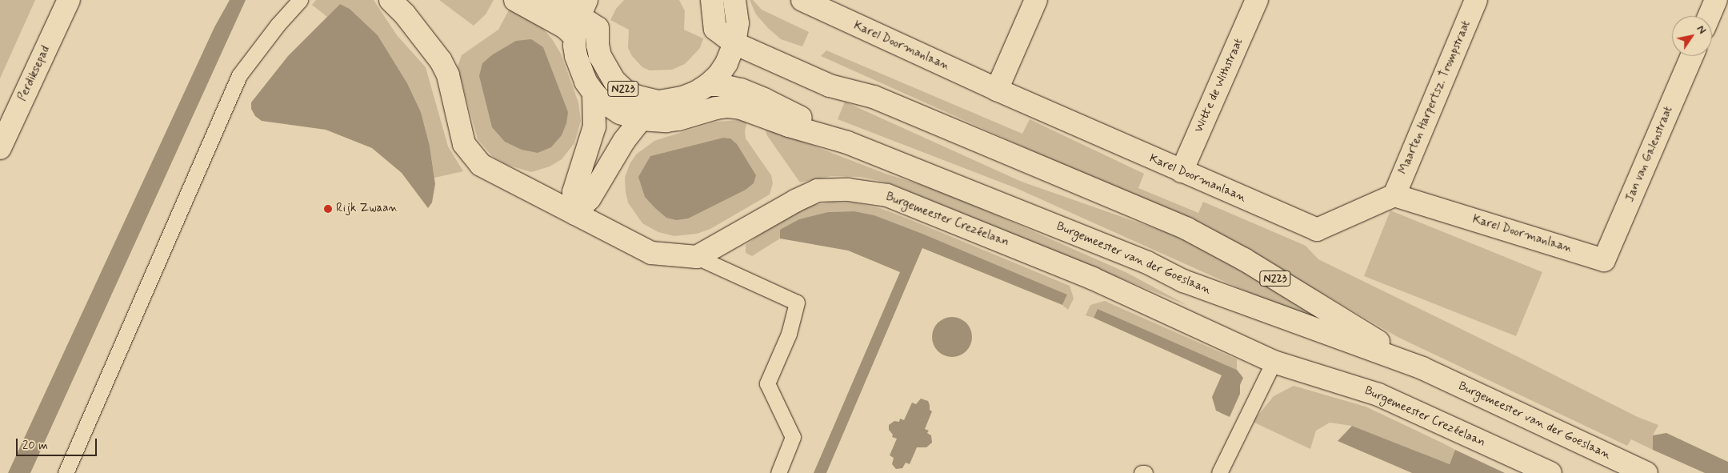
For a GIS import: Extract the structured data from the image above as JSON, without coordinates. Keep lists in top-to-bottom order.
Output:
{
  "streets": {
    "street": [
      "Karel Doormanlaan",
      "Perdiksepad",
      "Witte de Withstraat",
      "N223",
      "Maarten Harpertsz. Trompstraat",
      "Jan van Galenstraat",
      "Burgemeester Crezéelaan",
      "Burgemeester van der Goeslaan"
    ]
  },
  "crossings": [
    ["Karel Doormanlaan", "Witte de Withstraat"],
    ["Karel Doormanlaan", "Maarten Harpertsz. Trompstraat"],
    ["Karel Doormanlaan", "Jan van Galenstraat"],
    ["N223", "Burgemeester van der Goeslaan"]
  ],
  "places": ["Rijk Zwaan"],
  "scale_bar": "20 m",
  "north": "top right"
}
